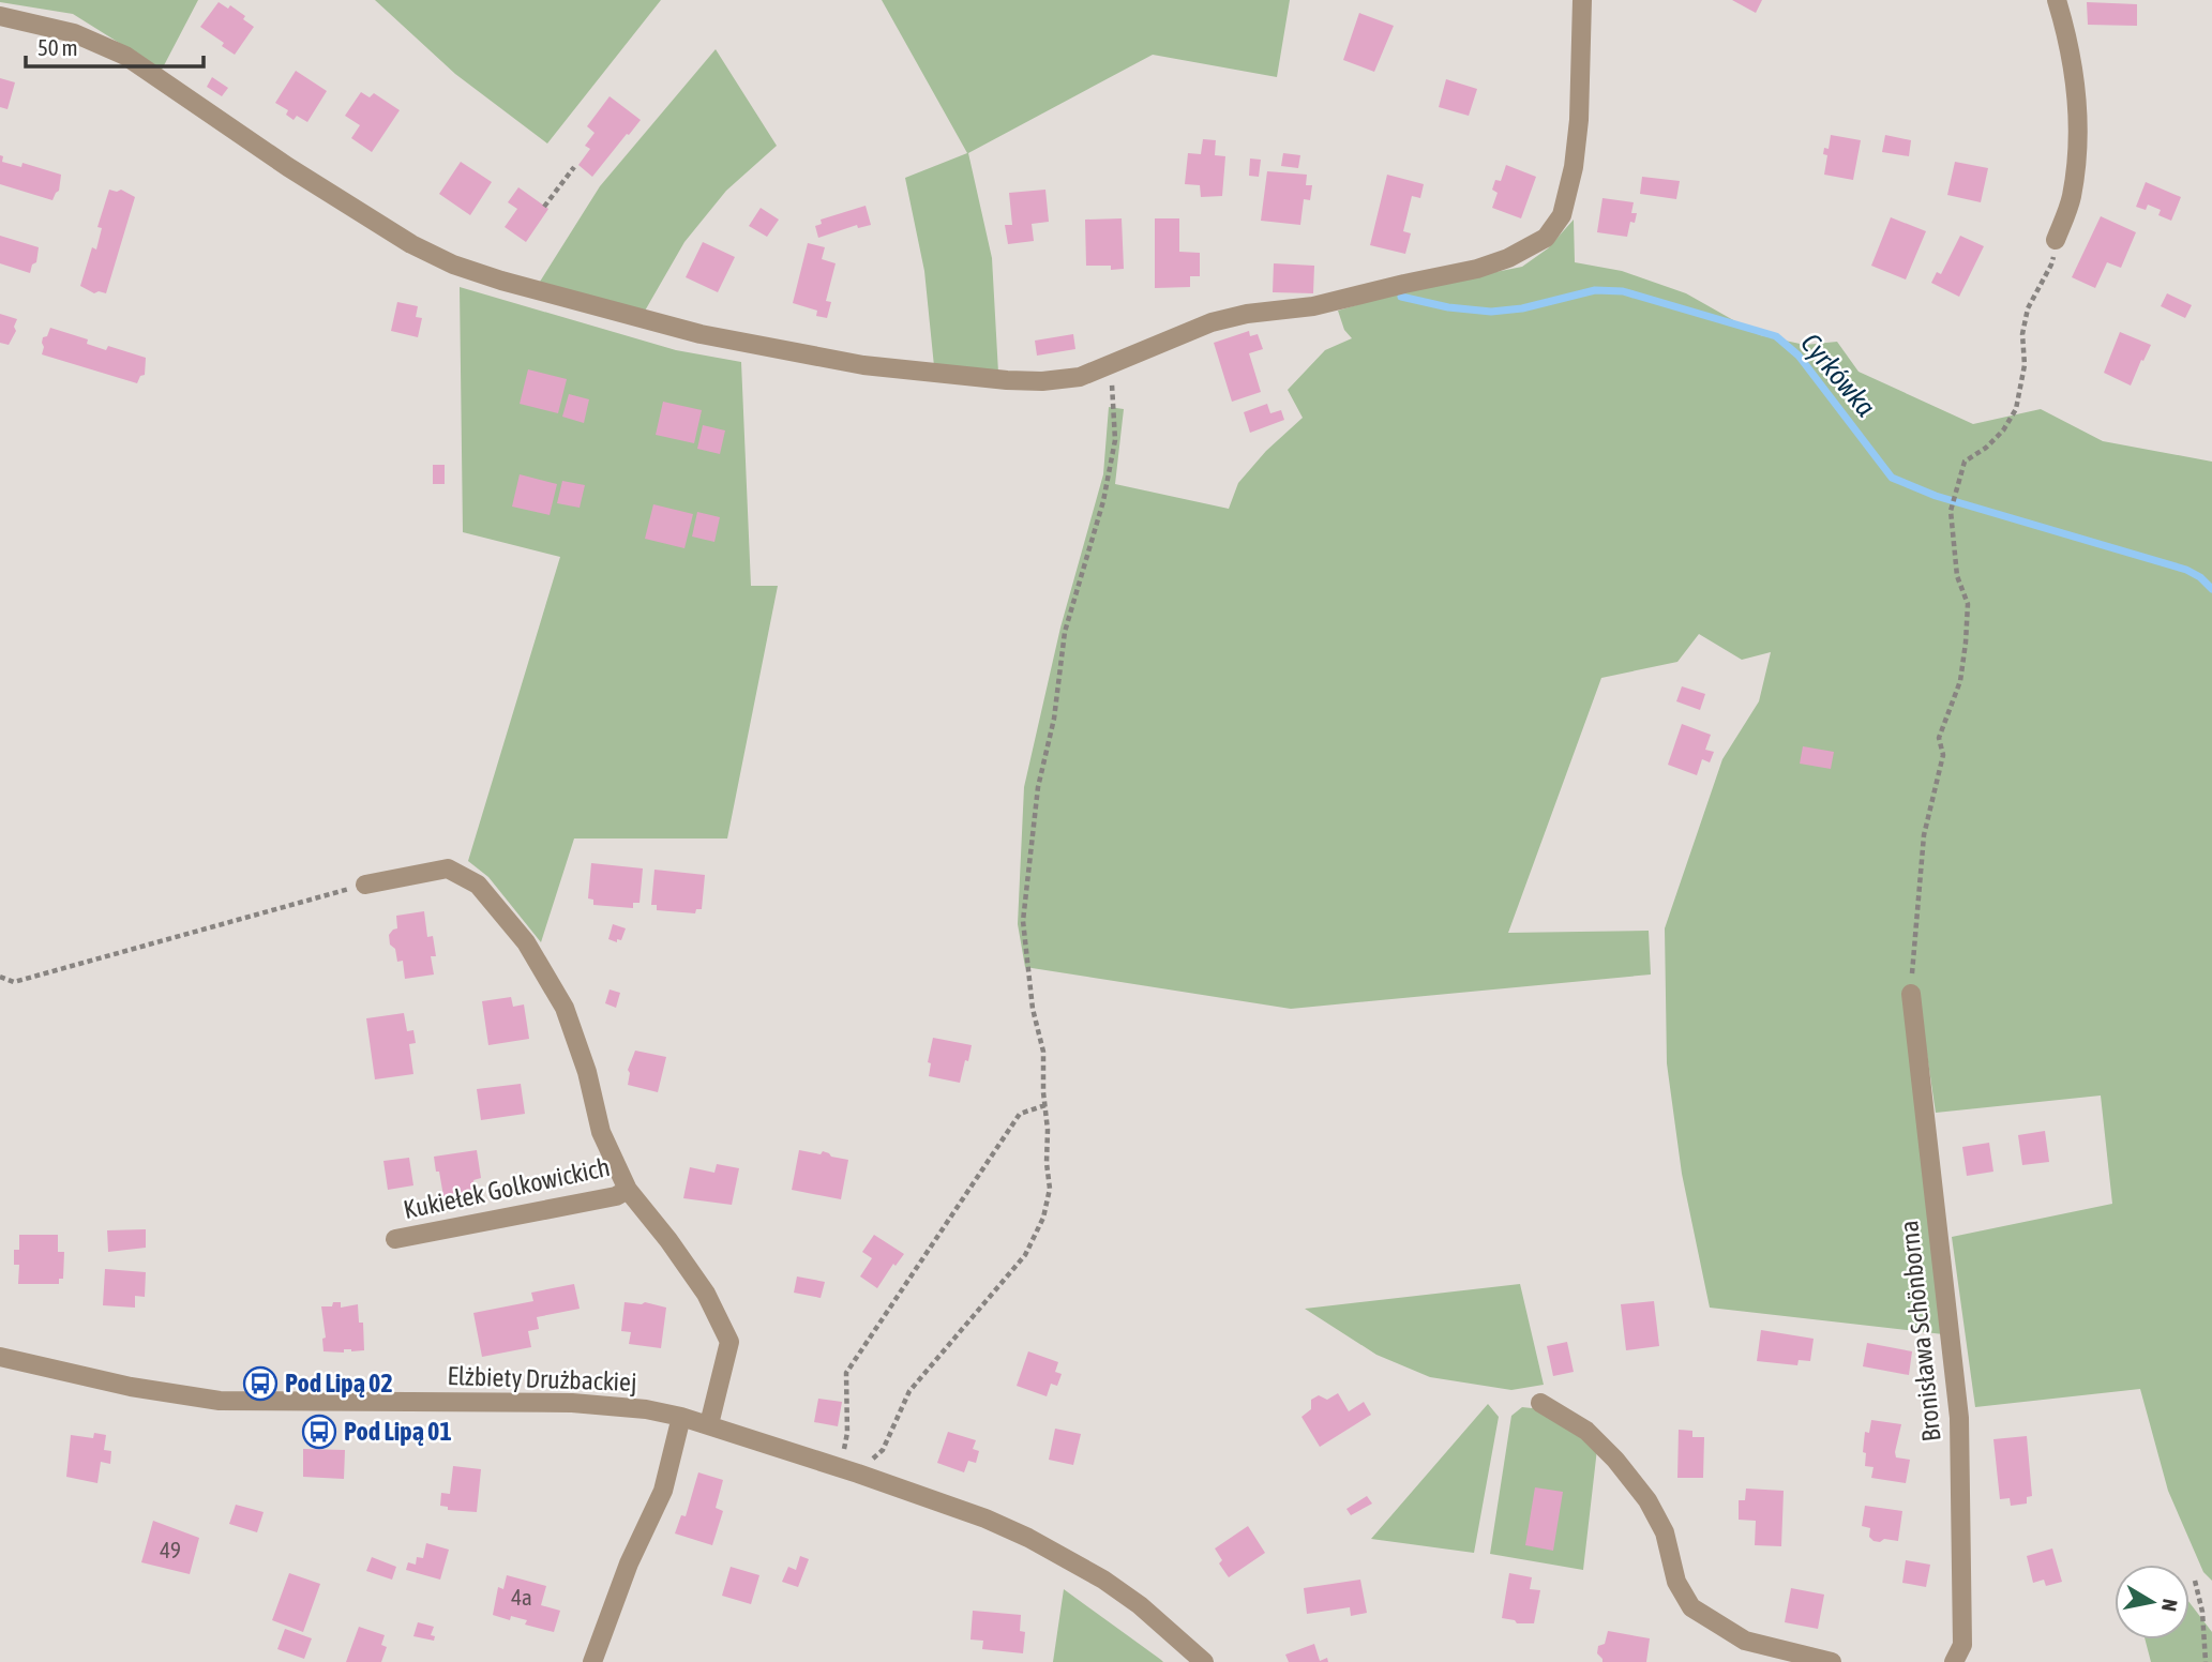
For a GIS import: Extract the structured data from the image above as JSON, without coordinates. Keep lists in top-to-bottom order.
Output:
{
  "streets": {
    "street": ["Kukiełek Golkowickich", "Bronisława Schönborna", "Elżbiety Drużbackiej"]
  },
  "crossings": [
    ["Kukiełek Golkowickich", "Elżbiety Drużbackiej"]
  ],
  "water": ["Cyrkówka"],
  "places": {
    "bus stop": ["Pod Lipą 02", "Pod Lipą 01"]
  },
  "house_numbers": ["49", "4a"],
  "scale_bar": "50 m",
  "north": "right"
}
